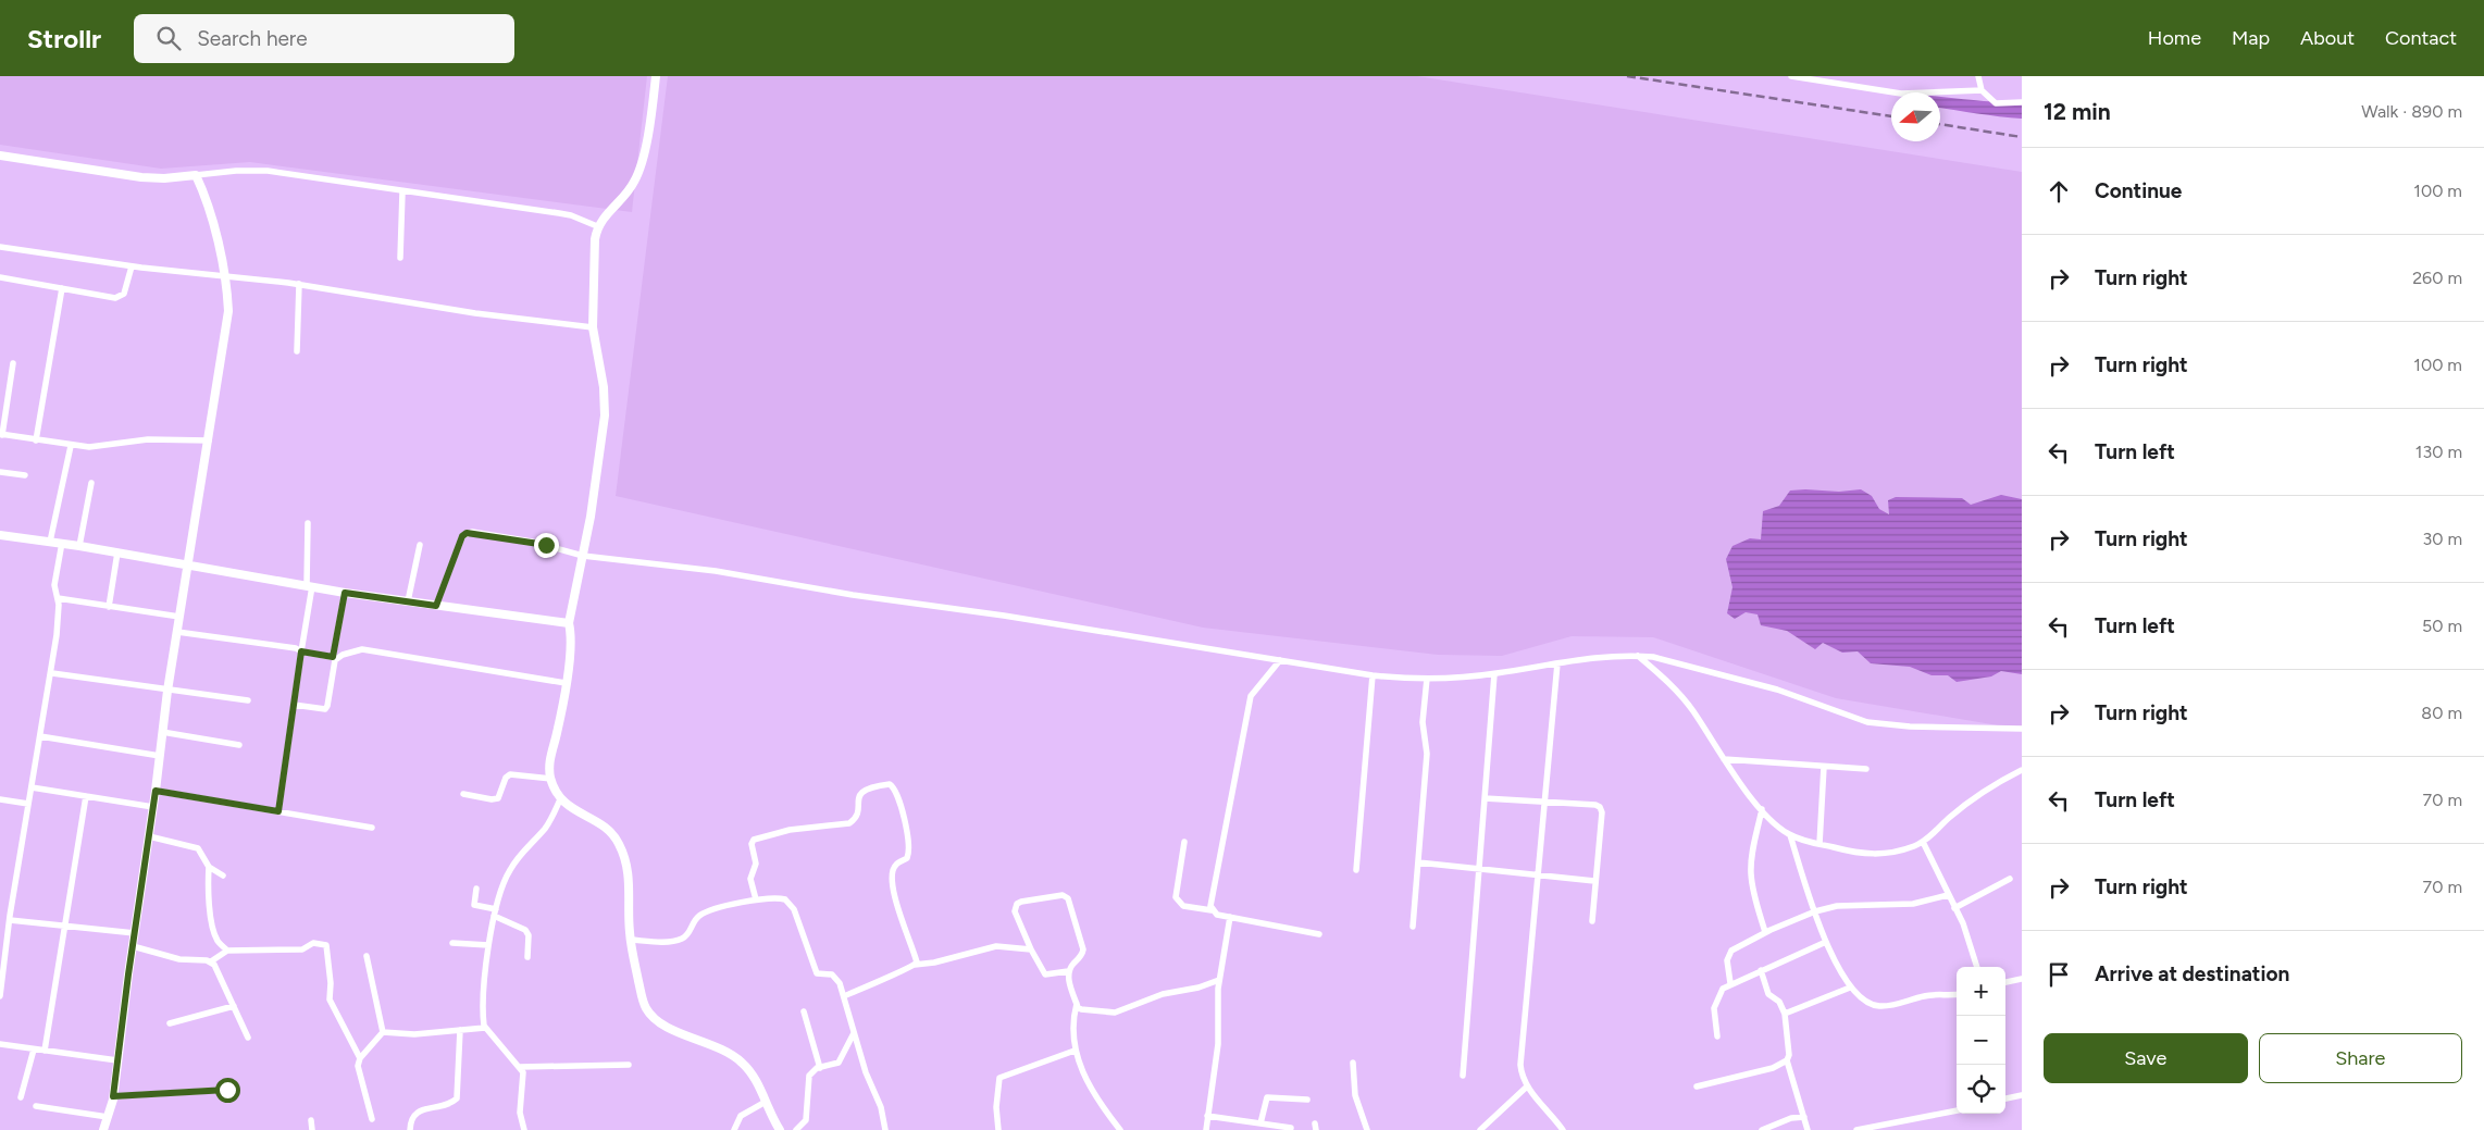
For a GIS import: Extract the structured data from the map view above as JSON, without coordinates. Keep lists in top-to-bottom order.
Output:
{
  "north": "left",
  "page": {
    "header": "Strollr",
    "search": "Search here",
    "nav": [
      "Home",
      "Map",
      "About",
      "Contact"
    ],
    "heading": ["12 min", "Walk · 890 m"],
    "list": [
      ["Continue", "100 m"],
      ["Turn right", "260 m"],
      ["Turn right", "100 m"],
      ["Turn left", "130 m"],
      ["Turn right", "30 m"],
      ["Turn left", "50 m"],
      ["Turn right", "80 m"],
      ["Turn left", "70 m"],
      ["Turn right", "70 m"],
      "Arrive at destination"
    ],
    "map_buttons": ["+", "−"],
    "buttons": ["Save", "Share"]
  }
}
